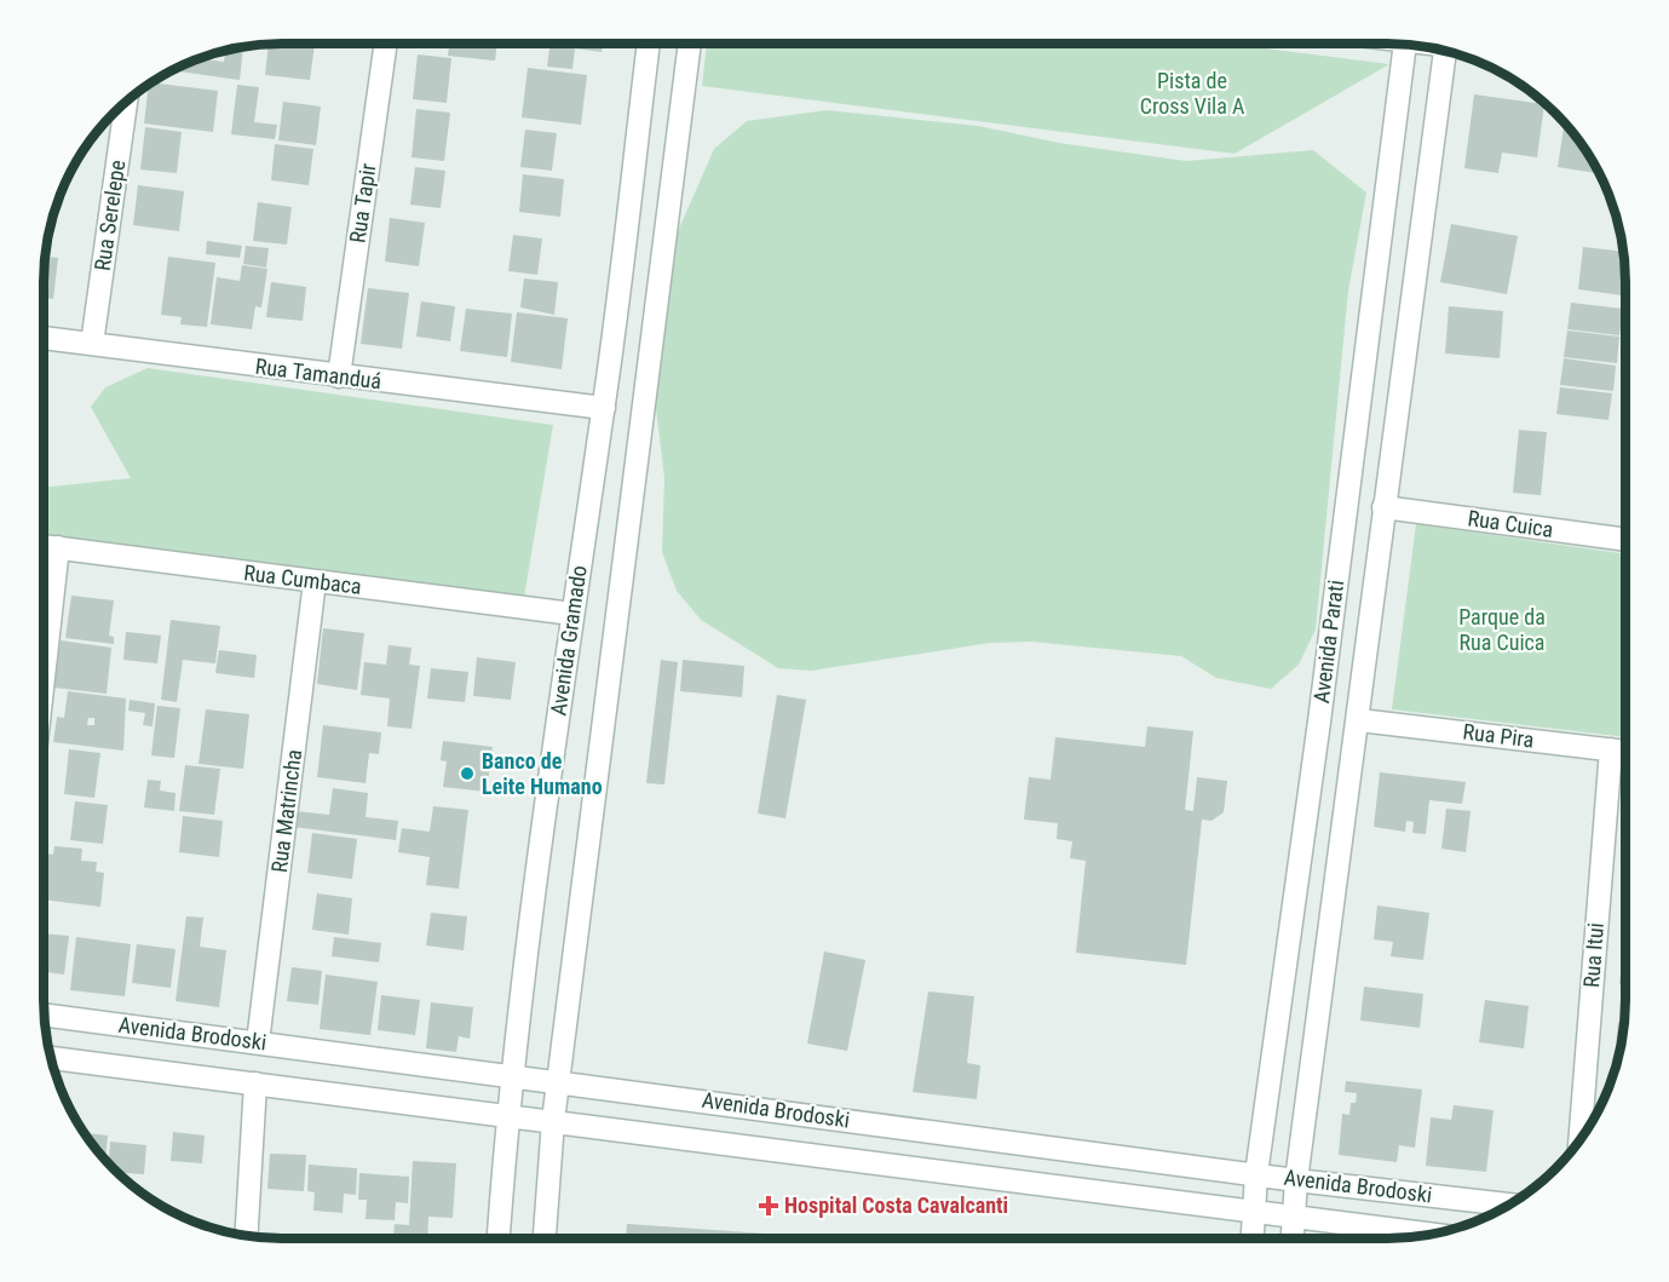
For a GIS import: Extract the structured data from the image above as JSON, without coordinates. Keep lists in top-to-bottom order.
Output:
{
  "streets": {
    "street": [
      "Rua Tapir",
      "Rua Serelepe",
      "Rua Tamanduá",
      "Rua Cuica",
      "Rua Cumbaca",
      "Avenida Gramado",
      "Avenida Parati",
      "Rua Pira",
      "Rua Matrincha",
      "Rua Itui",
      "Avenida Brodoski"
    ]
  },
  "crossings": [
    ["Rua Tapir", "Rua Tamanduá"],
    ["Rua Serelepe", "Rua Tamanduá"],
    ["Rua Tamanduá", "Avenida Gramado"],
    ["Rua Cuica", "Avenida Parati"],
    ["Rua Cumbaca", "Avenida Gramado"],
    ["Rua Cumbaca", "Rua Matrincha"],
    ["Avenida Gramado", "Avenida Brodoski"],
    ["Avenida Parati", "Rua Pira"],
    ["Avenida Parati", "Avenida Brodoski"],
    ["Rua Pira", "Rua Itui"],
    ["Rua Matrincha", "Avenida Brodoski"]
  ],
  "parks": ["Pista de Cross Vila A", "Parque da Rua Cuica"],
  "places": {
    "other": ["Banco de Leite Humano"],
    "health": ["Hospital Costa Cavalcanti"]
  }
}
